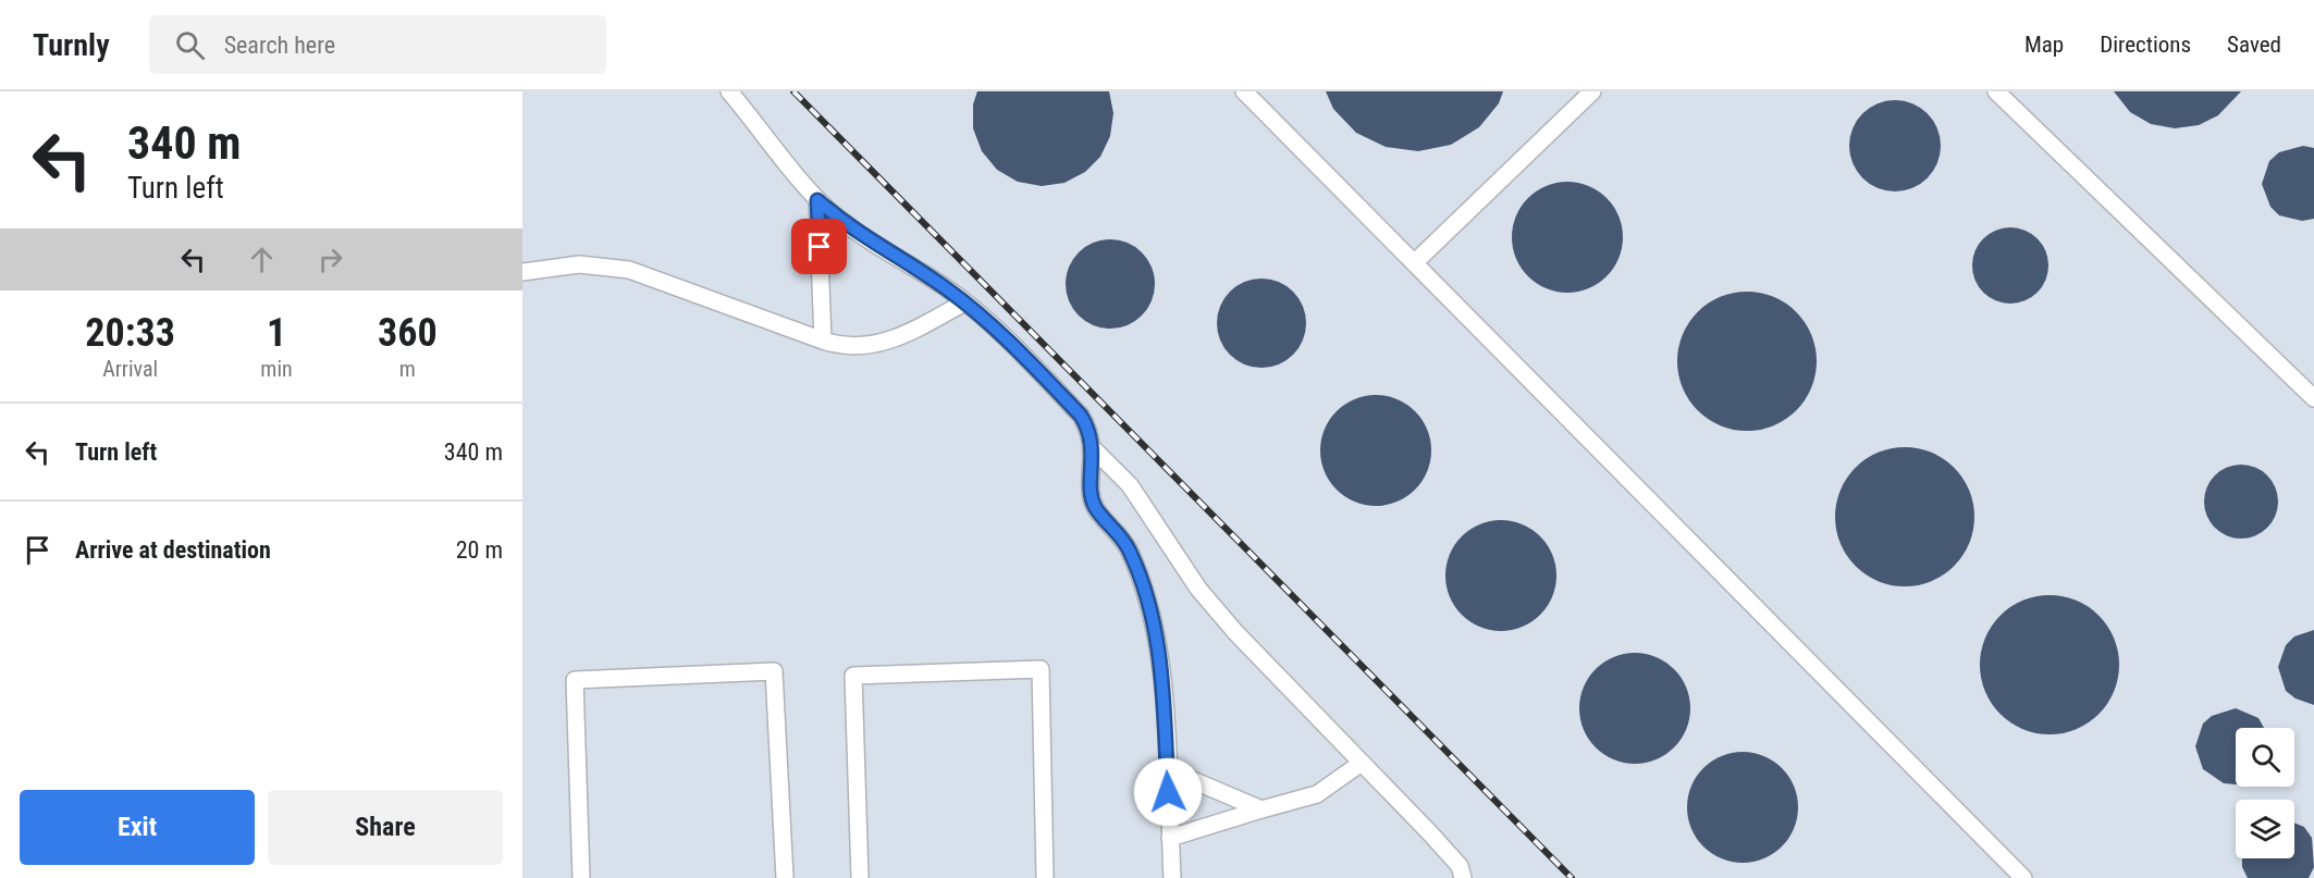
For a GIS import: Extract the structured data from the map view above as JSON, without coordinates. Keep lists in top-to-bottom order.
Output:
{
  "page": {
    "header": "Turnly",
    "search": "Search here",
    "nav": ["Map", "Directions", "Saved"],
    "turn": ["340 m", "Turn left"],
    "eta": [
      "20:33",
      "Arrival",
      "1",
      "min",
      "360",
      "m"
    ],
    "list": [
      {
        "name": "Turn left",
        "value": "340 m"
      },
      {
        "name": "Arrive at destination",
        "value": "20 m"
      }
    ],
    "buttons": ["Exit", "Share"]
  }
}
